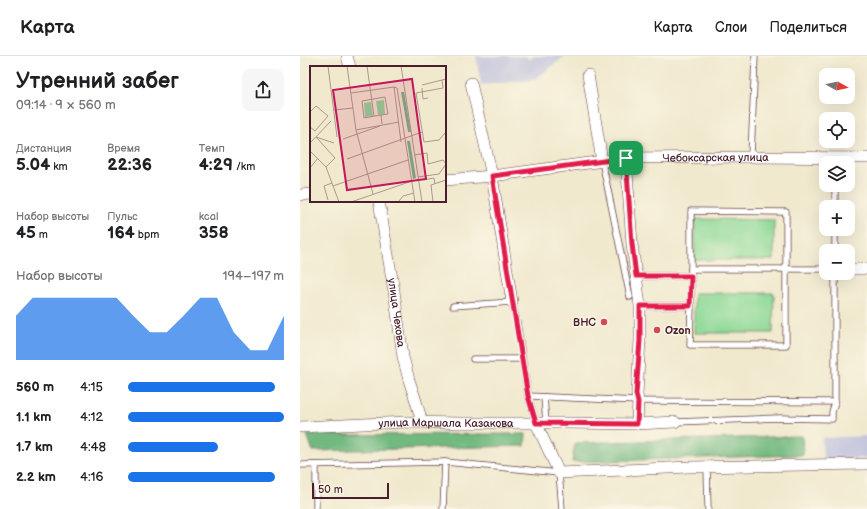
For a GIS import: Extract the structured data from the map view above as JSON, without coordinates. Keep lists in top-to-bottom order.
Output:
{
  "streets": {
    "street": ["Чебоксарская улица", "улица Чехова", "улица Маршала Казакова"]
  },
  "crossings": [
    ["улица Чехова", "улица Маршала Казакова"]
  ],
  "places": ["ВНС", "Ozon"],
  "scale_bar": "50 m",
  "north": "right",
  "page": {
    "header": "Карта",
    "nav": ["Карта", "Слои", "Поделиться"],
    "heading": ["Утренний забег", "09:14 · 9 × 560 m"],
    "map_buttons": ["+", "−"],
    "stats": [
      ["Дистанция", "5.04 km"],
      ["Время", "22:36"],
      ["Темп", "4:29 /km"],
      ["Набор высоты", "45 m"],
      ["Пульс", "164 bpm"],
      ["kcal", "358"]
    ],
    "chart": ["Набор высоты", "194–197 m"],
    "list": [
      {
        "name": "560 m",
        "note": "4:15"
      },
      {
        "name": "1.1 km",
        "note": "4:12"
      },
      {
        "name": "1.7 km",
        "note": "4:48"
      },
      {
        "name": "2.2 km",
        "note": "4:16"
      }
    ],
    "scale": "50 m"
  }
}
